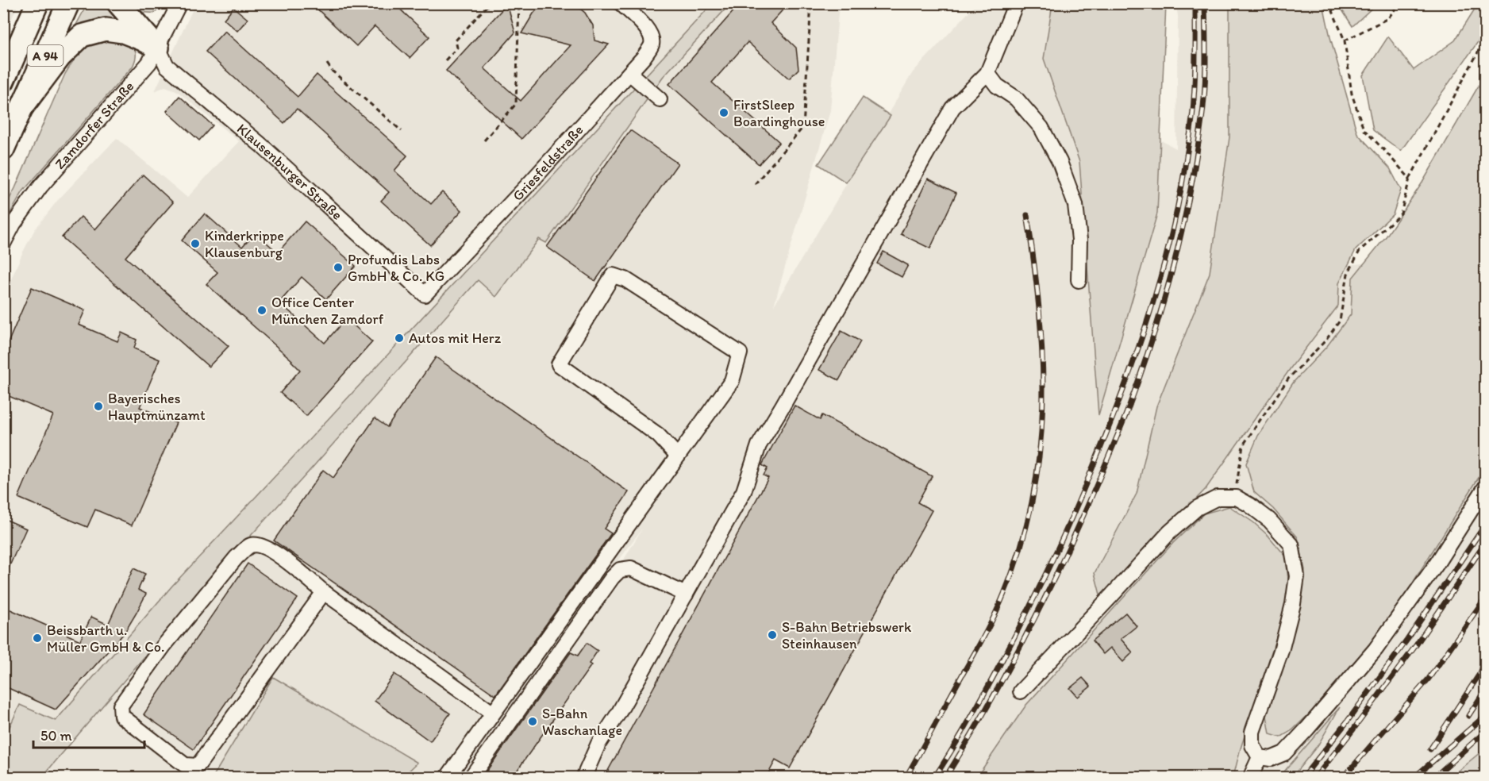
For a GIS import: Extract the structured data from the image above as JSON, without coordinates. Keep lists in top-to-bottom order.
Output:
{
  "streets": {
    "highway": ["A 94"],
    "street": ["Zamdorfer Straße", "Griesfeldstraße", "Klausenburger Straße"]
  },
  "crossings": [
    ["Zamdorfer Straße", "Klausenburger Straße"],
    ["Griesfeldstraße", "Klausenburger Straße"]
  ],
  "places": [
    "FirstSleep Boardinghouse",
    "Kinderkrippe Klausenburg",
    "Profundis Labs GmbH & Co. KG",
    "Office Center München Zamdorf",
    "Autos mit Herz",
    "Bayerisches Hauptmünzamt",
    "S-Bahn Betriebswerk Steinhausen",
    "Beissbarth u. Müller GmbH & Co.",
    "S-Bahn Waschanlage"
  ],
  "scale_bar": "50 m"
}
